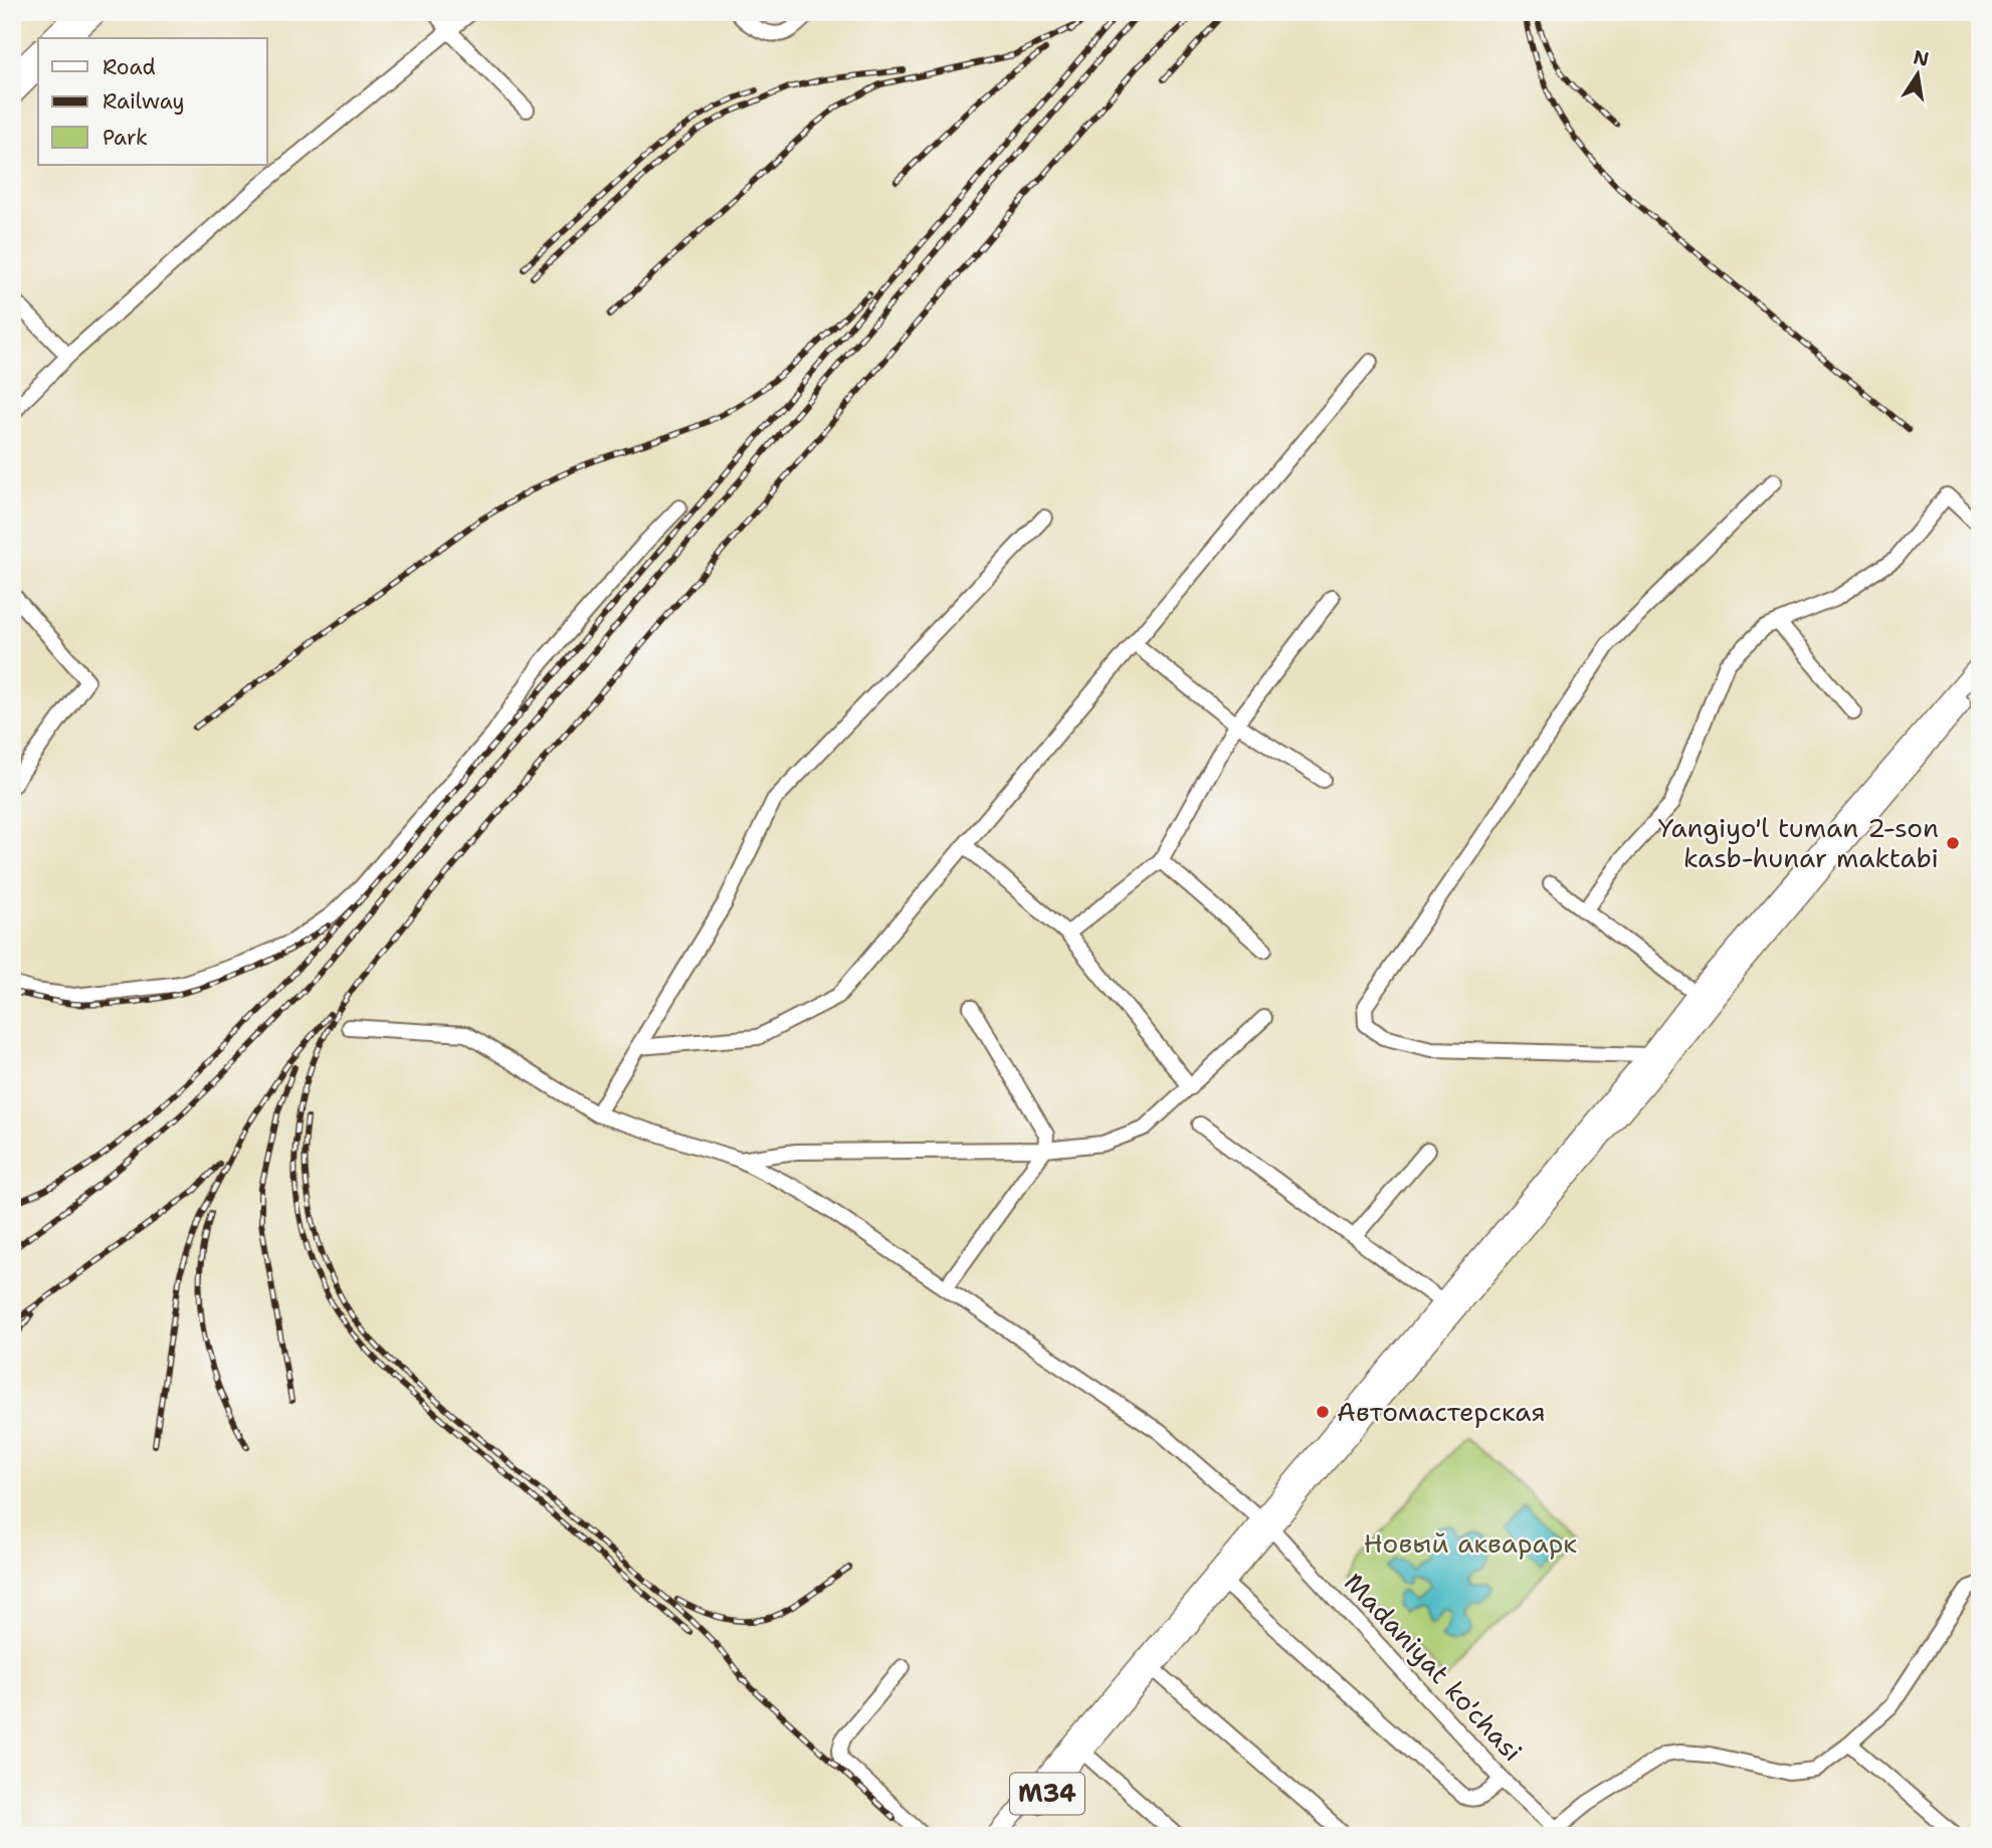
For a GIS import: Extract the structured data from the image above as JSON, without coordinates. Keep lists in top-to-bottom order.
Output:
{
  "streets": {
    "main road": ["M34"],
    "street": ["Madaniyat ko'chasi"]
  },
  "crossings": [
    ["Madaniyat ko'chasi", "M34"]
  ],
  "parks": ["Новый акварарк"],
  "places": ["Yangiyo'l tuman 2-son kasb-hunar maktabi", "Автомастерская"],
  "legend": ["Road", "Railway", "Park"],
  "north": "top"
}
